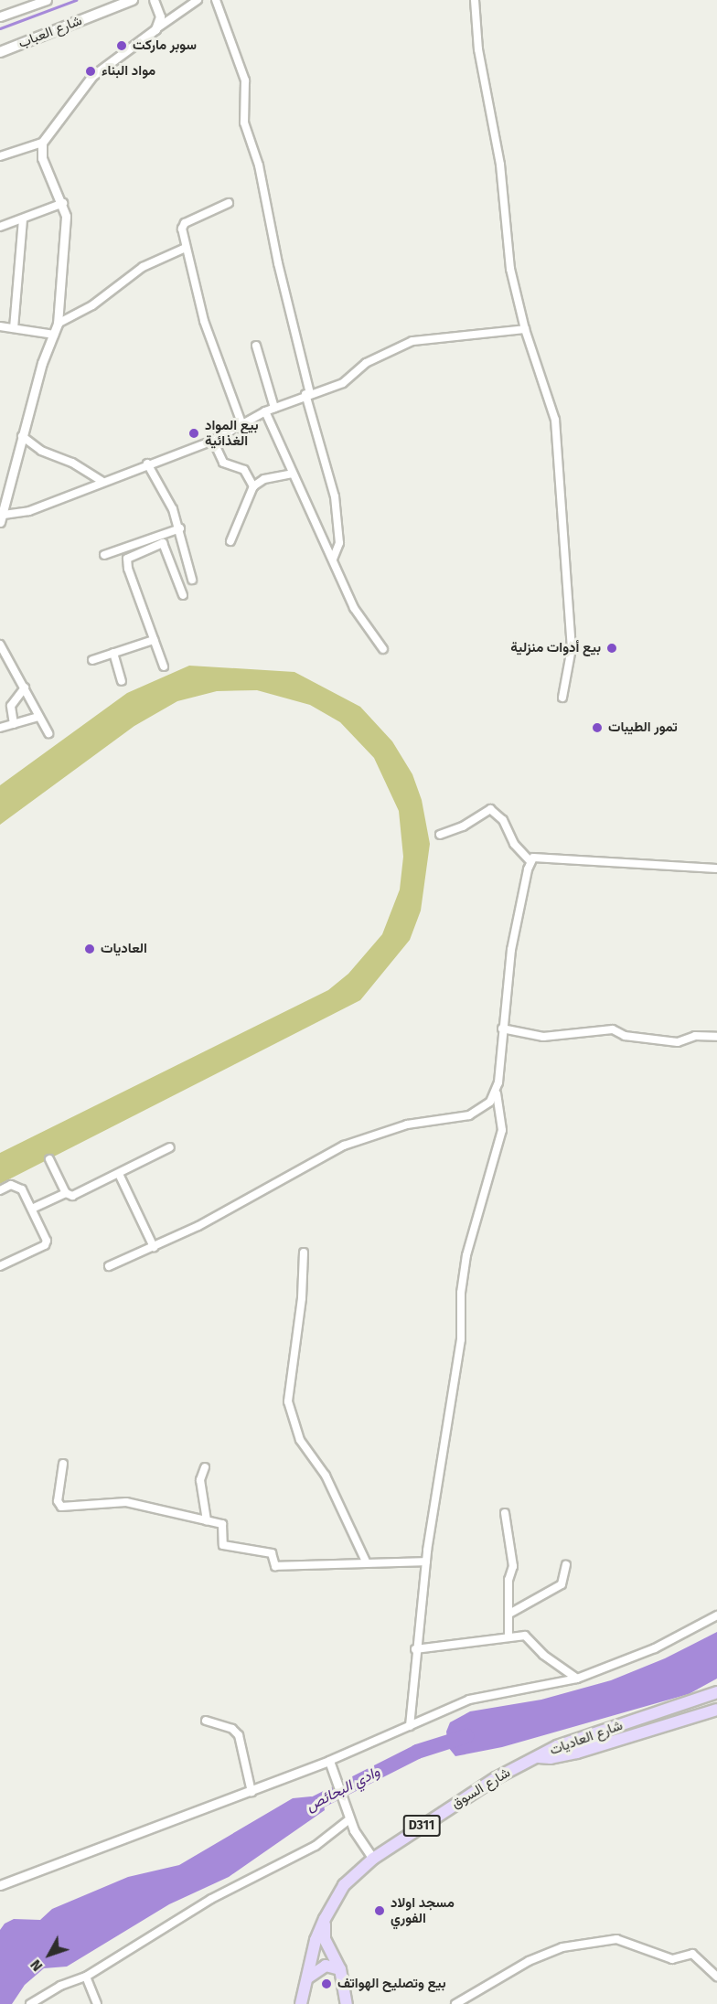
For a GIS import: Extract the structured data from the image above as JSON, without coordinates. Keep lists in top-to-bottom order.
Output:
{
  "streets": {
    "main road": [
      "شارع العباب",
      "شارع العاديات",
      "شارع السوق",
      "D311"
    ]
  },
  "crossings": [
    ["شارع العاديات", "شارع السوق"],
    ["شارع السوق", "D311"]
  ],
  "water": ["وادي البحائص"],
  "places": [
    "سوبر ماركت",
    "مواد البناء",
    "بيع المواد الغذائية",
    "بيع أدوات منزلية",
    "تمور الطيبات",
    "العاديات",
    "مسجد اولاد الفوري",
    "بيع وتصليح الهواتف"
  ],
  "north": "bottom left"
}
